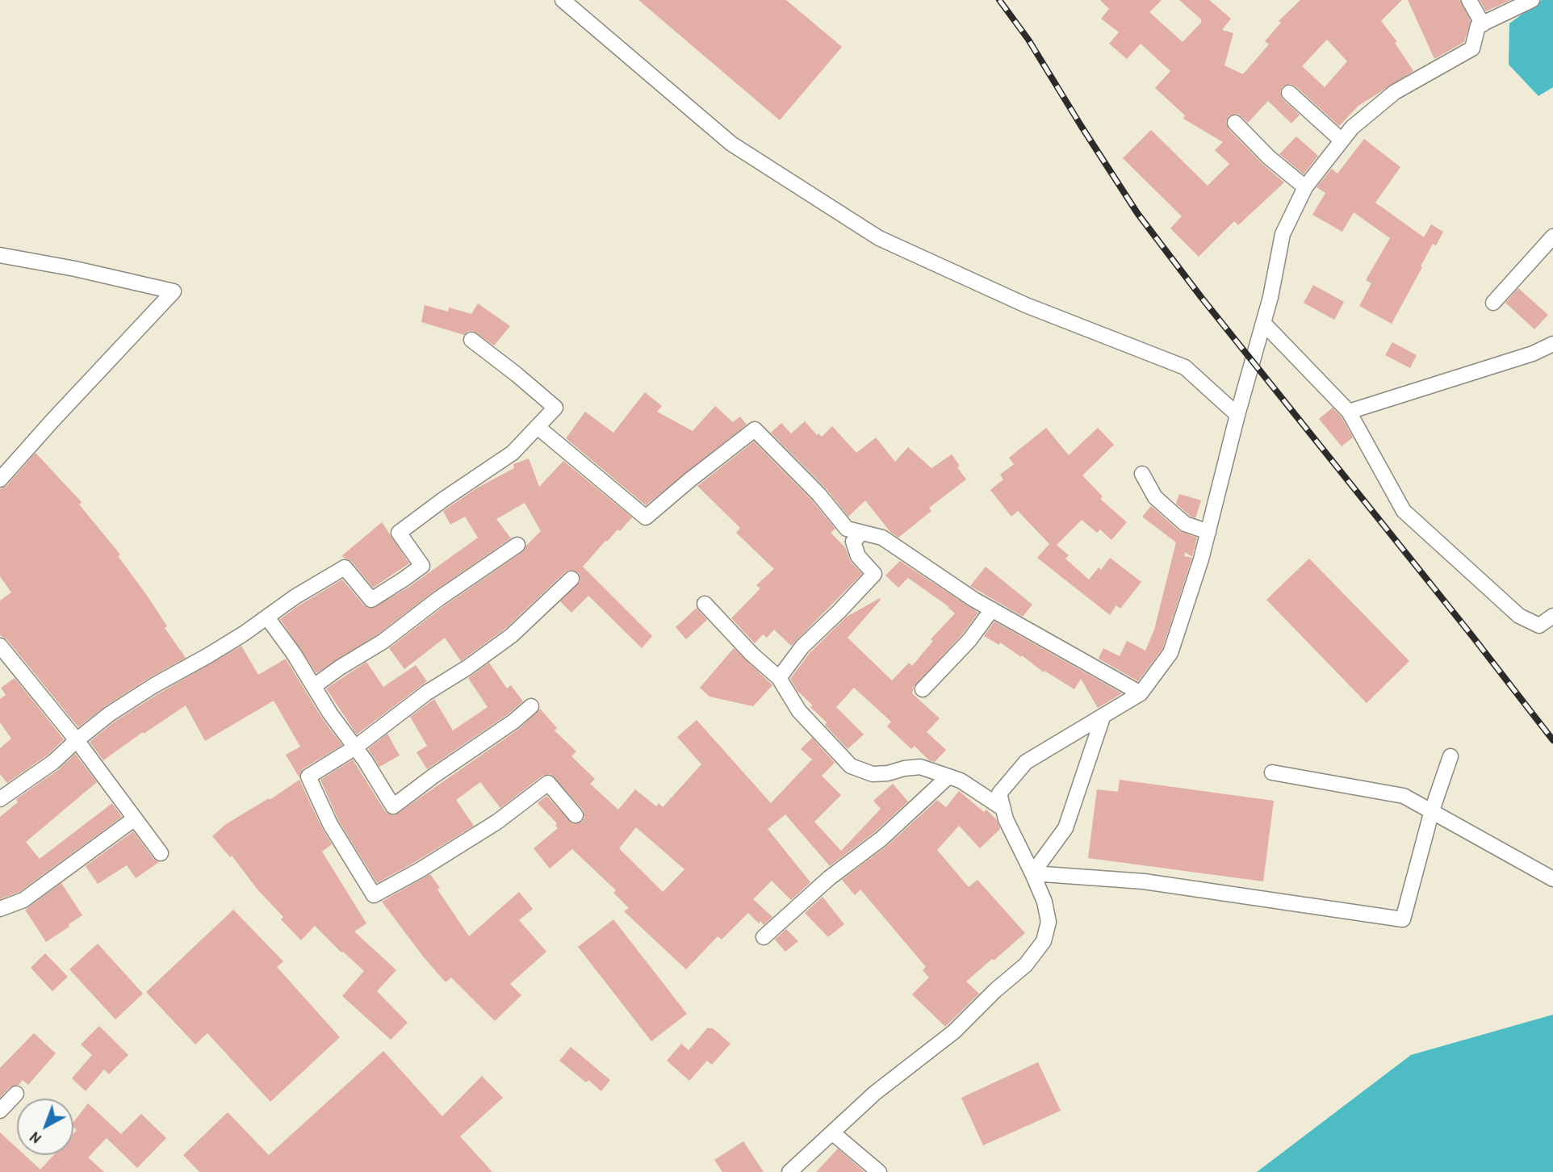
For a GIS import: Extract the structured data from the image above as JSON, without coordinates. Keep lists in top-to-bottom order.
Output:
{
  "north": "bottom left"
}
